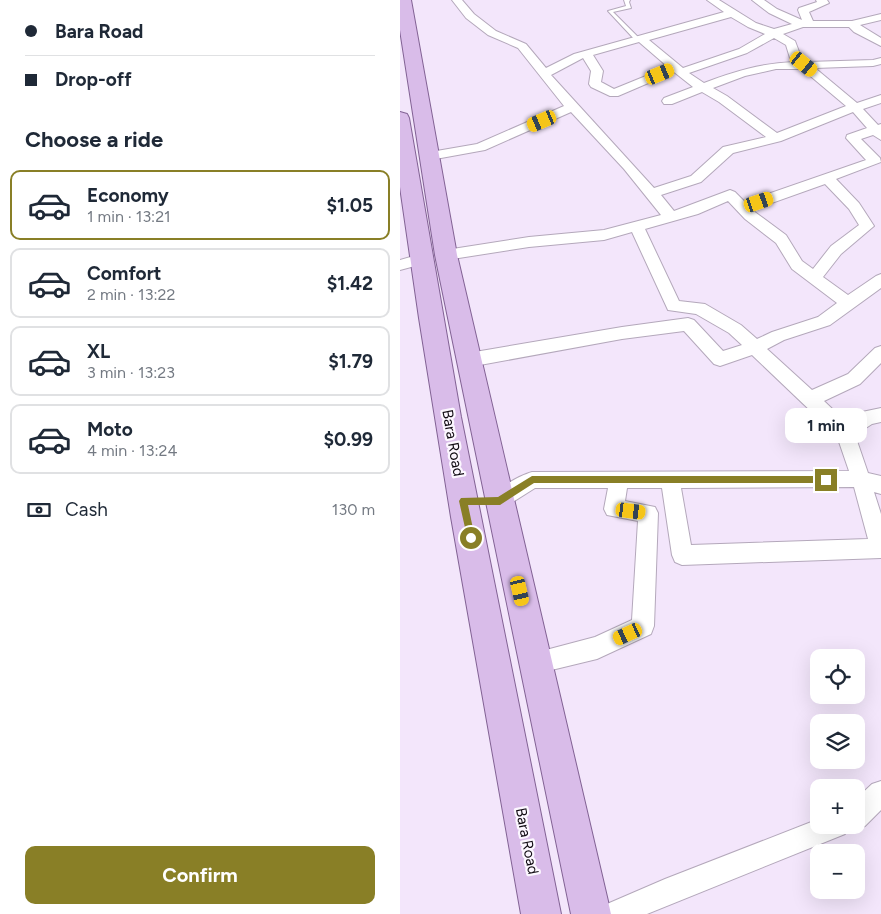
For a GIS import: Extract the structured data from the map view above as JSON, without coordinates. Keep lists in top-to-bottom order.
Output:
{
  "streets": {
    "main road": ["Bara Road"]
  },
  "page": {
    "banner": ["Bara Road", "Drop-off"],
    "heading": "Choose a ride",
    "list": [
      {
        "name": "Economy",
        "note": "1 min · 13:21",
        "value": "$1.05"
      },
      {
        "name": "Comfort",
        "note": "2 min · 13:22",
        "value": "$1.42"
      },
      {
        "name": "XL",
        "note": "3 min · 13:23",
        "value": "$1.79"
      },
      {
        "name": "Moto",
        "note": "4 min · 13:24",
        "value": "$0.99"
      }
    ],
    "bubble": "1 min",
    "pay": ["Cash", "130 m"],
    "map_buttons": ["+", "−"],
    "buttons": "Confirm"
  }
}
